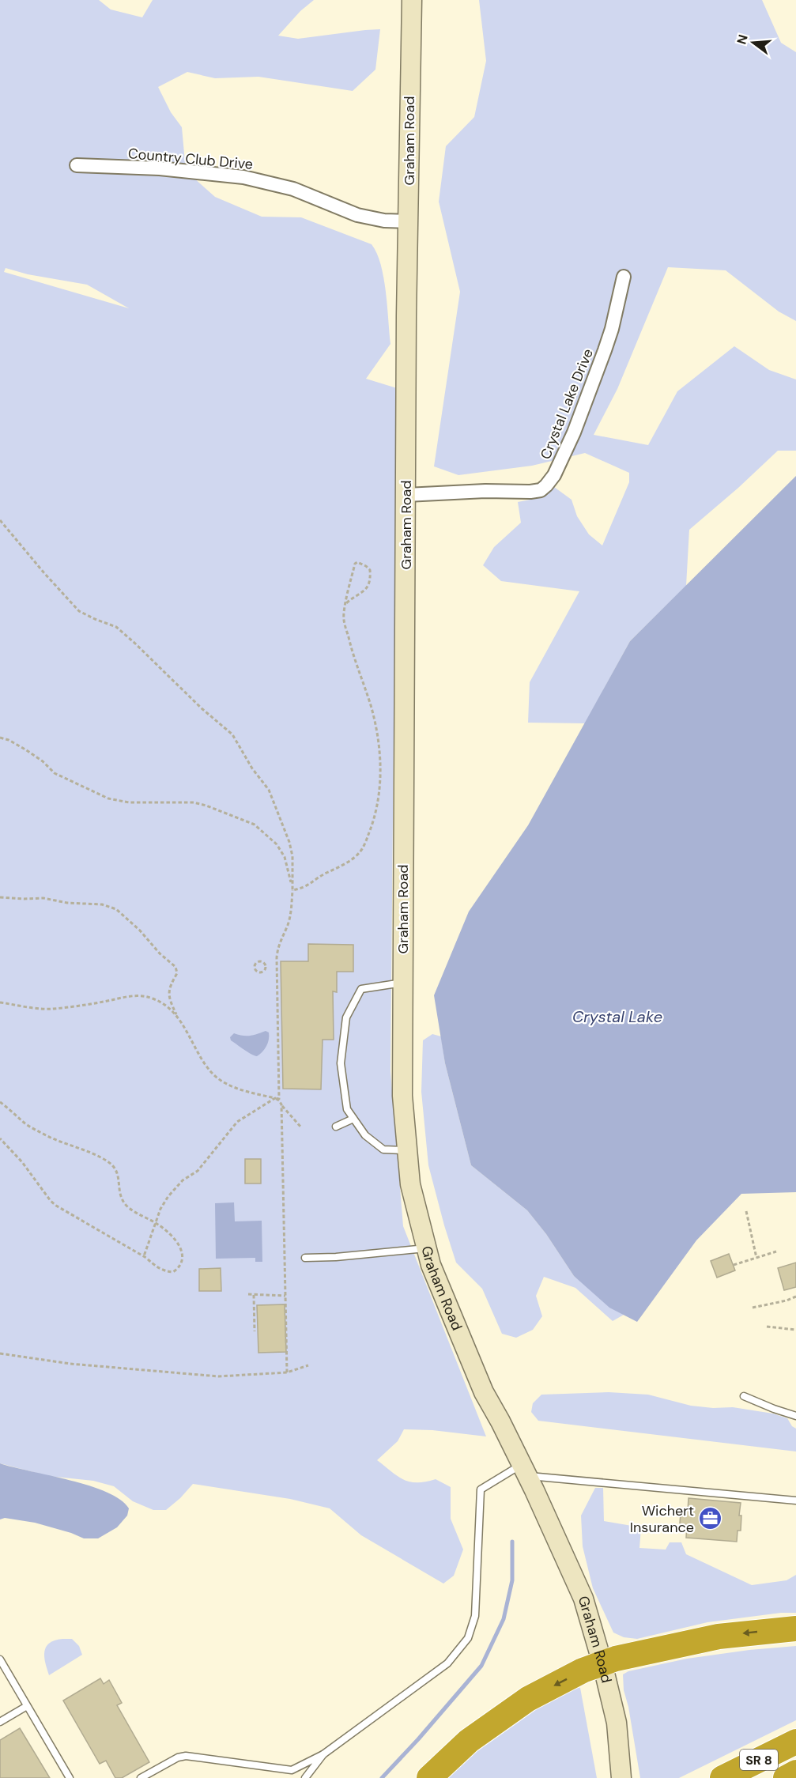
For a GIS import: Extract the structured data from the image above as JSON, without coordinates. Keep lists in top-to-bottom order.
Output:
{
  "streets": {
    "highway": ["SR 8"],
    "main road": ["Graham Road"],
    "street": ["Country Club Drive", "Crystal Lake Drive"]
  },
  "crossings": [
    ["Graham Road", "Country Club Drive"],
    ["Graham Road", "Crystal Lake Drive"]
  ],
  "water": ["Crystal Lake"],
  "places": {
    "office": ["Wichert Insurance"]
  },
  "north": "left"
}
